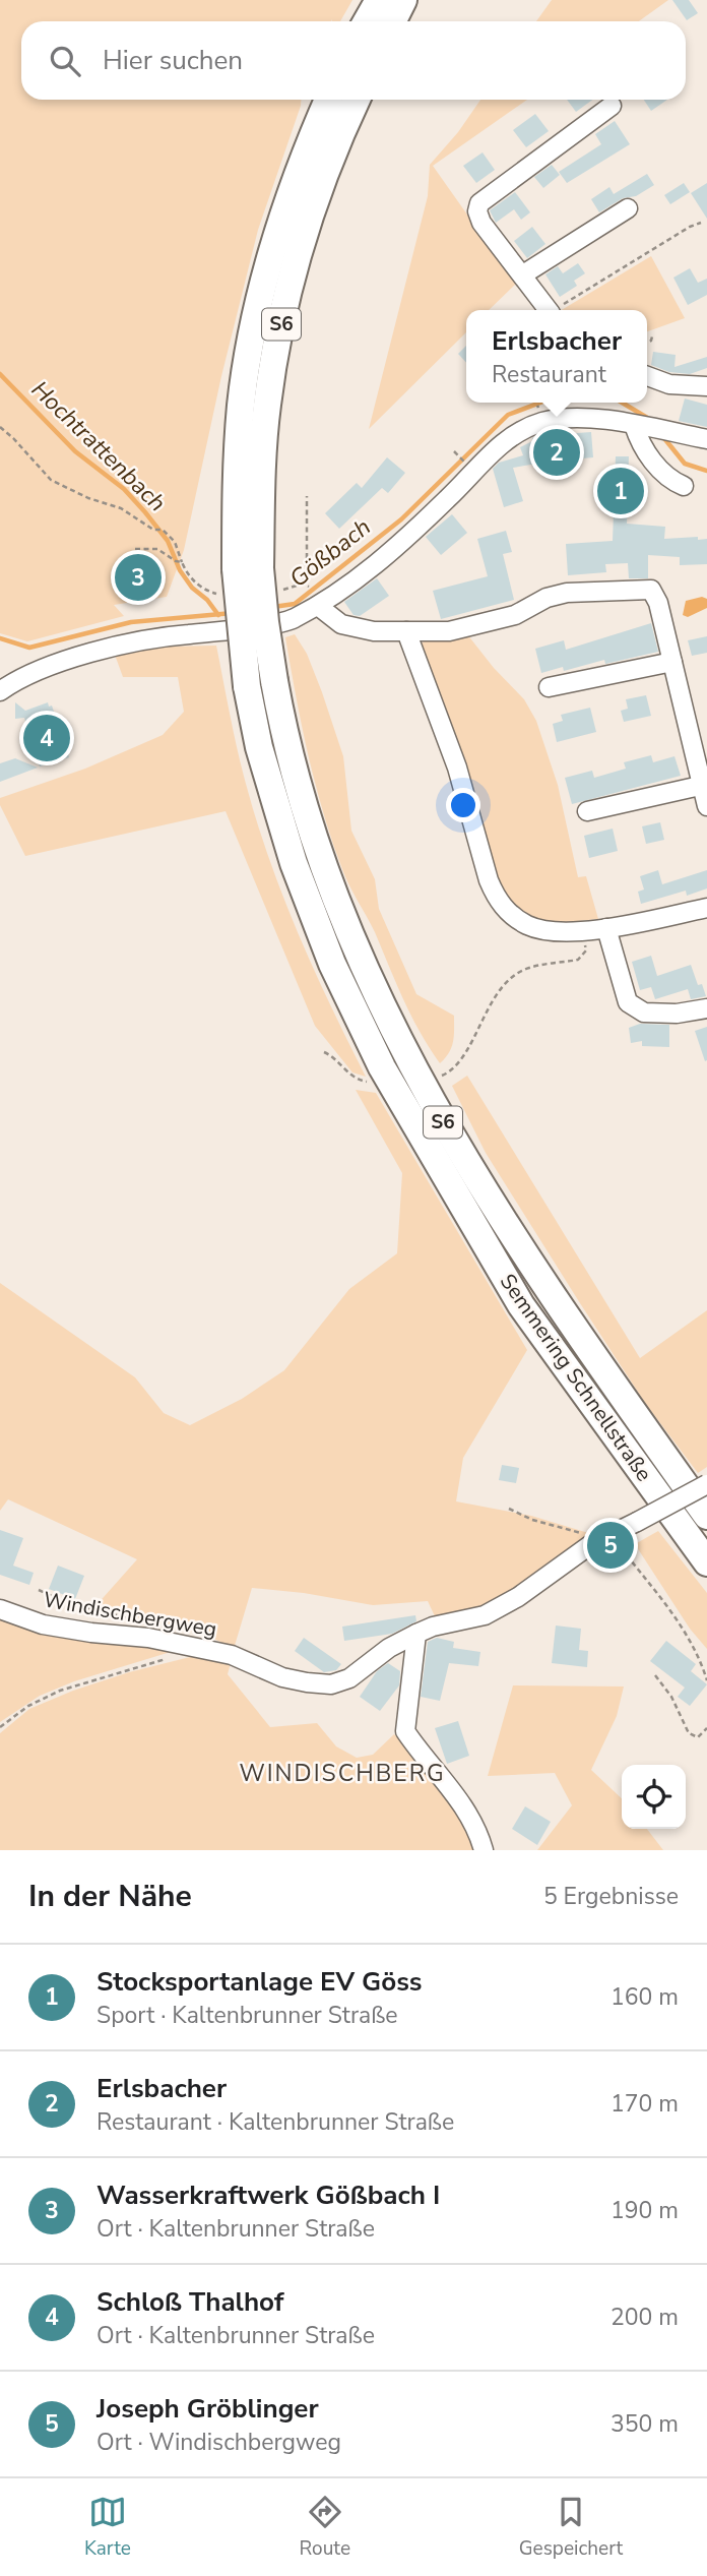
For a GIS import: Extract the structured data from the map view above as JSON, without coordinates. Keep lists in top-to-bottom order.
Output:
{
  "streets": {
    "highway": ["S6", "Semmering Schnellstraße"],
    "street": ["Windischbergweg"]
  },
  "districts": ["WINDISCHBERG"],
  "water": ["Hochtrattenbach", "Gößbach"],
  "page": {
    "search": "Hier suchen",
    "popup": ["Erlsbacher", "Restaurant"],
    "pins": [
      "2",
      "1",
      "3",
      "4",
      "5"
    ],
    "heading": ["In der Nähe", "5 Ergebnisse"],
    "list": [
      {
        "mark": "1",
        "name": "Stocksportanlage EV Göss",
        "note": "Sport · Kaltenbrunner Straße",
        "value": "160 m"
      },
      {
        "mark": "2",
        "name": "Erlsbacher",
        "note": "Restaurant · Kaltenbrunner Straße",
        "value": "170 m"
      },
      {
        "mark": "3",
        "name": "Wasserkraftwerk Gößbach I",
        "note": "Ort · Kaltenbrunner Straße",
        "value": "190 m"
      },
      {
        "mark": "4",
        "name": "Schloß Thalhof",
        "note": "Ort · Kaltenbrunner Straße",
        "value": "200 m"
      },
      {
        "mark": "5",
        "name": "Joseph Gröblinger",
        "note": "Ort · Windischbergweg",
        "value": "350 m"
      }
    ],
    "nav": ["Karte", "Route", "Gespeichert"]
  }
}
